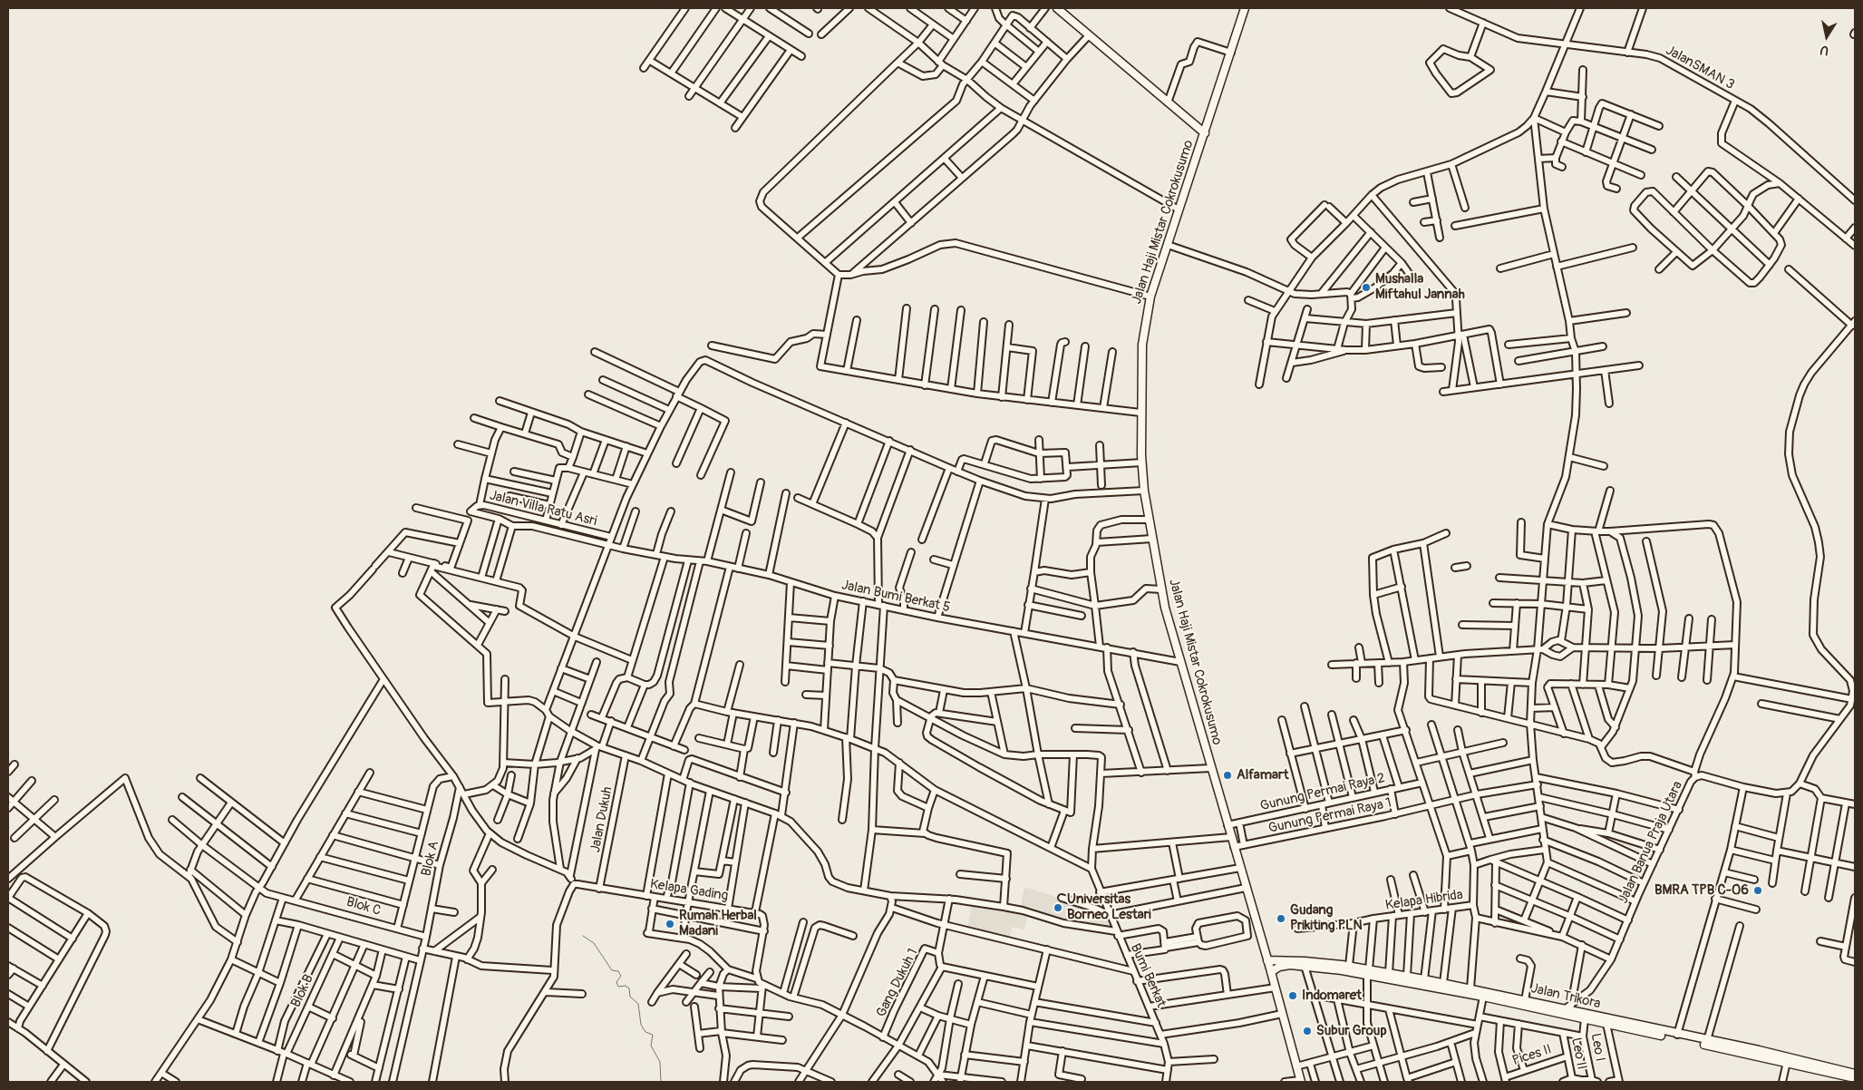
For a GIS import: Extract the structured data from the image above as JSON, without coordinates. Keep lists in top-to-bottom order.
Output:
{
  "streets": {
    "main road": ["Jalan Haji Mistar Cokrokusumo", "Jalan Trikora"],
    "street": [
      "JalanSMAN 3",
      "Jalan Villa Ratu Asri",
      "Jalan Bumi Berkat 5",
      "Gunung Permai Raya 2",
      "Gunung Permai Raya 1",
      "Jalan Dukuh",
      "Jalan Banua Praja Utara",
      "Blok A",
      "Kelapa Gading",
      "Kelapa Hibrida",
      "Blok C",
      "Bumi Berkat",
      "Gang Dukuh 1",
      "Blok B",
      "Leo I",
      "Leo II",
      "Pices II"
    ]
  },
  "crossings": [
    ["Jalan Haji Mistar Cokrokusumo", "Jalan Bumi Berkat 5"],
    ["Jalan Haji Mistar Cokrokusumo", "Gunung Permai Raya 2"],
    ["Jalan Haji Mistar Cokrokusumo", "Gunung Permai Raya 1"],
    ["Jalan Haji Mistar Cokrokusumo", "Jalan Trikora"],
    ["Jalan Dukuh", "Kelapa Gading"],
    ["Jalan Banua Praja Utara", "Jalan Trikora"],
    ["Blok A", "Blok C"],
    ["Jalan Trikora", "Leo I"],
    ["Leo II", "Pices II"]
  ],
  "places": [
    "Mushalla Miftahul Jannah",
    "Alfamart",
    "BMRA TPB C-06",
    "Universitas Borneo Lestari",
    "Gudang Prikiting PLN",
    "Rumah Herbal Madani",
    "Indomaret",
    "Subur Group"
  ],
  "north": "bottom"
}
